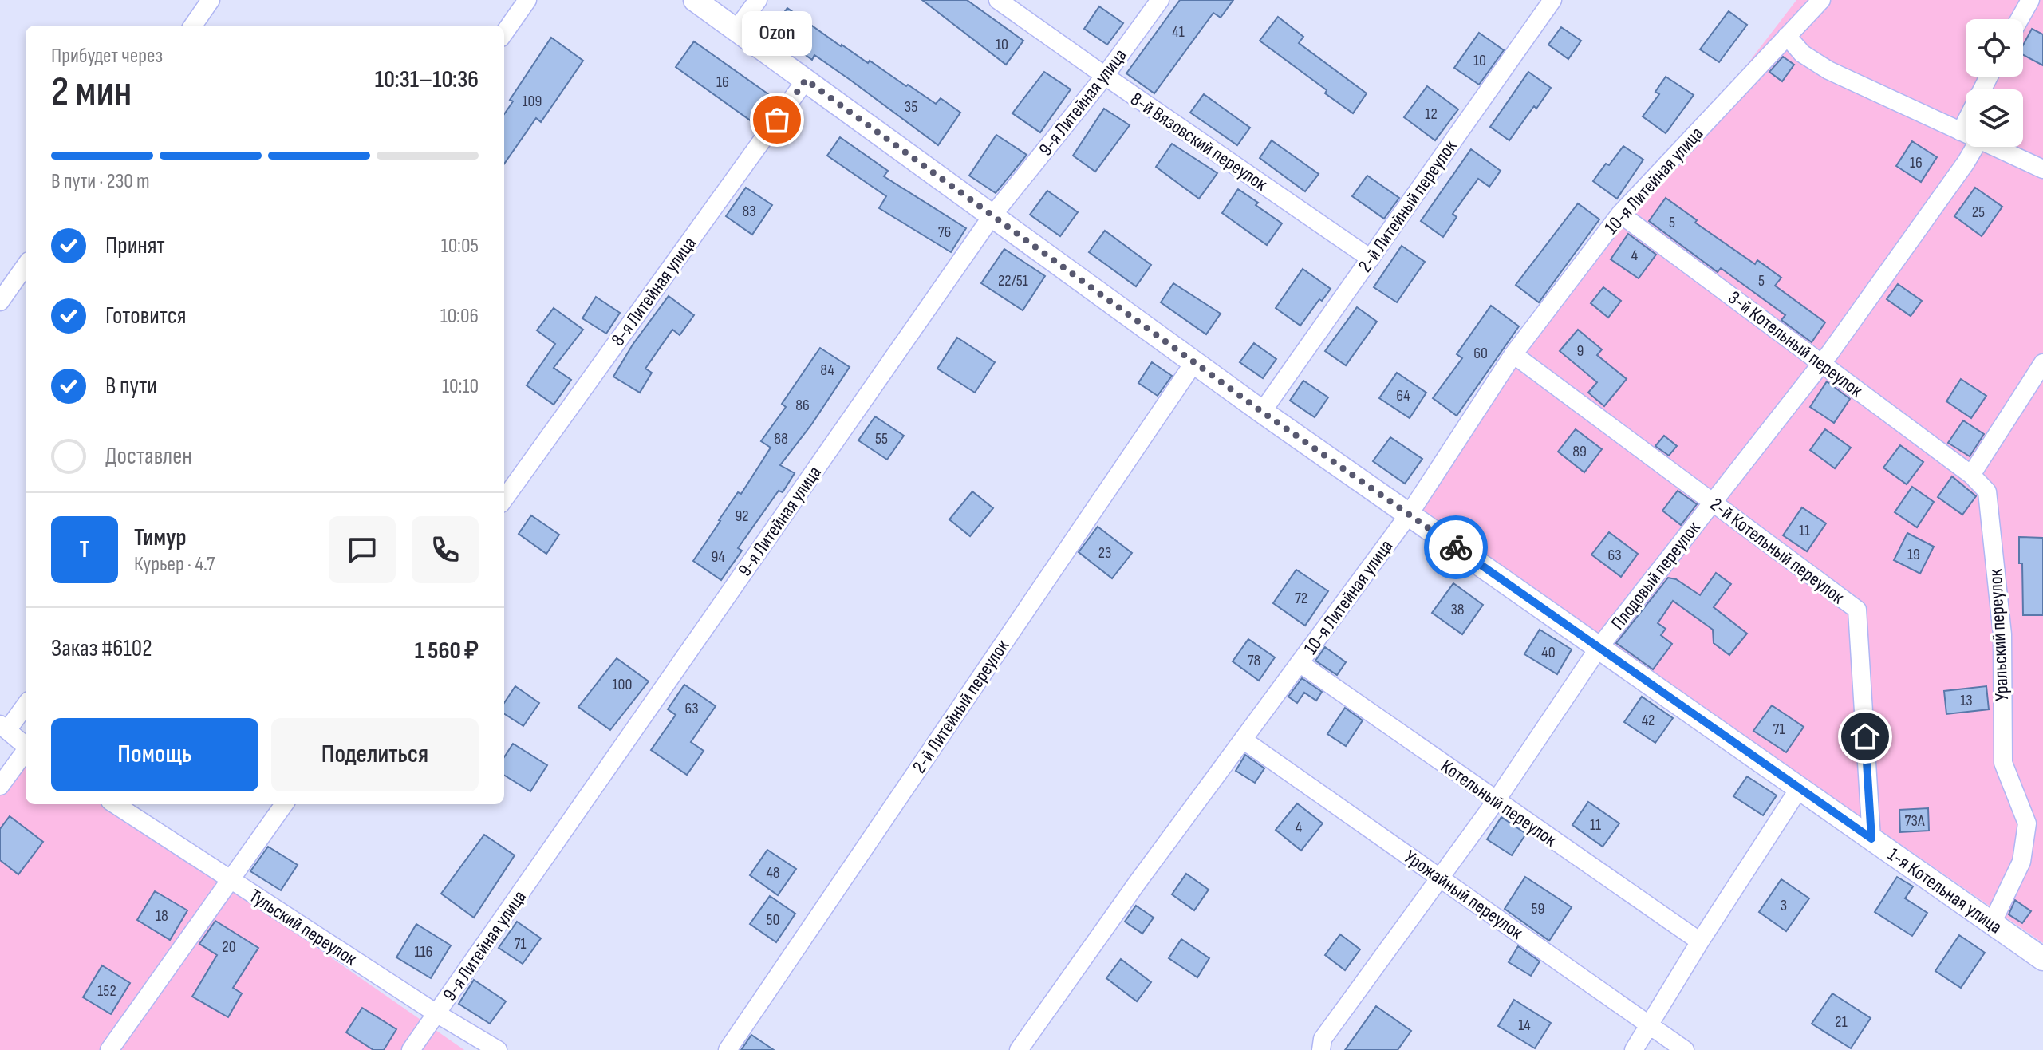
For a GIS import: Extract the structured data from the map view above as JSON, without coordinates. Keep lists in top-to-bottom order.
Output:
{
  "streets": {
    "street": [
      "9-я Литейная улица",
      "8-й Вязовский переулок",
      "10-я Литейная улица",
      "2-й Литейный переулок",
      "8-я Литейная улица",
      "3-й Котельный переулок",
      "2-й Котельный переулок",
      "Плодовый переулок",
      "Уральский переулок",
      "Котельный переулок",
      "1-я Котельная улица",
      "Урожайный переулок",
      "Тульский переулок"
    ]
  },
  "crossings": [
    ["9-я Литейная улица", "8-й Вязовский переулок"],
    ["9-я Литейная улица", "1-я Котельная улица"],
    ["9-я Литейная улица", "Тульский переулок"],
    ["8-й Вязовский переулок", "2-й Литейный переулок"],
    ["10-я Литейная улица", "3-й Котельный переулок"],
    ["10-я Литейная улица", "2-й Котельный переулок"],
    ["10-я Литейная улица", "Котельный переулок"],
    ["10-я Литейная улица", "1-я Котельная улица"],
    ["10-я Литейная улица", "Урожайный переулок"],
    ["2-й Литейный переулок", "1-я Котельная улица"],
    ["8-я Литейная улица", "1-я Котельная улица"],
    ["3-й Котельный переулок", "Плодовый переулок"],
    ["3-й Котельный переулок", "Уральский переулок"],
    ["2-й Котельный переулок", "Плодовый переулок"],
    ["2-й Котельный переулок", "1-я Котельная улица"],
    ["Плодовый переулок", "Котельный переулок"],
    ["Плодовый переулок", "1-я Котельная улица"],
    ["Плодовый переулок", "Урожайный переулок"],
    ["Уральский переулок", "1-я Котельная улица"]
  ],
  "places": ["Ozon"],
  "house_numbers": [
    "41",
    "10",
    "10",
    "16",
    "109",
    "35",
    "12",
    "16",
    "83",
    "25",
    "5",
    "76",
    "4",
    "22/51",
    "5",
    "9",
    "60",
    "84",
    "64",
    "86",
    "88",
    "55",
    "89",
    "92",
    "11",
    "23",
    "19",
    "63",
    "94",
    "72",
    "38",
    "40",
    "78",
    "100",
    "13",
    "63",
    "42",
    "71",
    "73А",
    "11",
    "4",
    "48",
    "3",
    "59",
    "18",
    "50",
    "71",
    "20",
    "116",
    "152",
    "21",
    "14"
  ],
  "page": {
    "bubble": "Ozon",
    "heading": ["2 мин", "Прибудет через", "10:31–10:36"],
    "panel": [
      "Тимур",
      "Курьер · 4.7",
      "Заказ #6102",
      "1 560 ₽"
    ],
    "bar": "В пути · 230 m",
    "list": [
      ["Принят", "10:05"],
      ["Готовится", "10:06"],
      ["В пути", "10:10"],
      "Доставлен"
    ],
    "round": "Т",
    "buttons": ["Помощь", "Поделиться"]
  }
}
